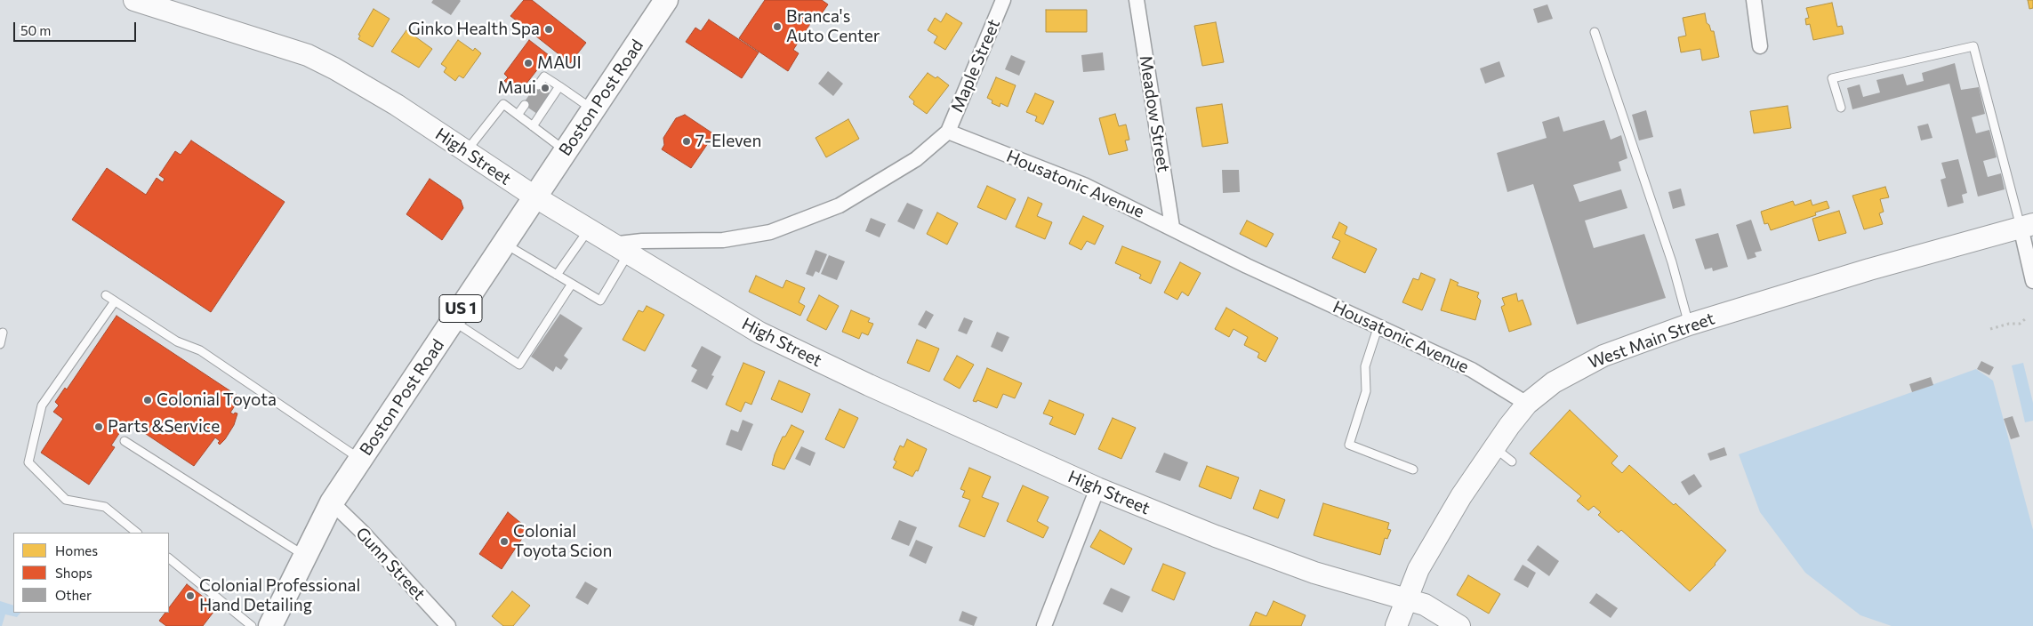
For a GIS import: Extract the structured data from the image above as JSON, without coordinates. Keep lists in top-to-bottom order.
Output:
{
  "streets": {
    "main road": [
      "Boston Post Road",
      "High Street",
      "US 1",
      "West Main Street"
    ],
    "street": [
      "Maple Street",
      "Meadow Street",
      "Housatonic Avenue",
      "Gunn Street"
    ]
  },
  "crossings": [
    ["Maple Street", "Housatonic Avenue"],
    ["Boston Post Road", "High Street"],
    ["Boston Post Road", "Gunn Street"],
    ["Meadow Street", "Housatonic Avenue"],
    ["High Street", "West Main Street"],
    ["Housatonic Avenue", "West Main Street"]
  ],
  "places": [
    "Branca's Auto Center",
    "Ginko Health Spa",
    "MAUI",
    "Maui",
    "7-Eleven",
    "Colonial Toyota",
    "Parts &Service",
    "Colonial Toyota Scion",
    "Colonial Professional Hand Detailing"
  ],
  "legend": ["Homes", "Shops", "Other"],
  "scale_bar": "50 m"
}
